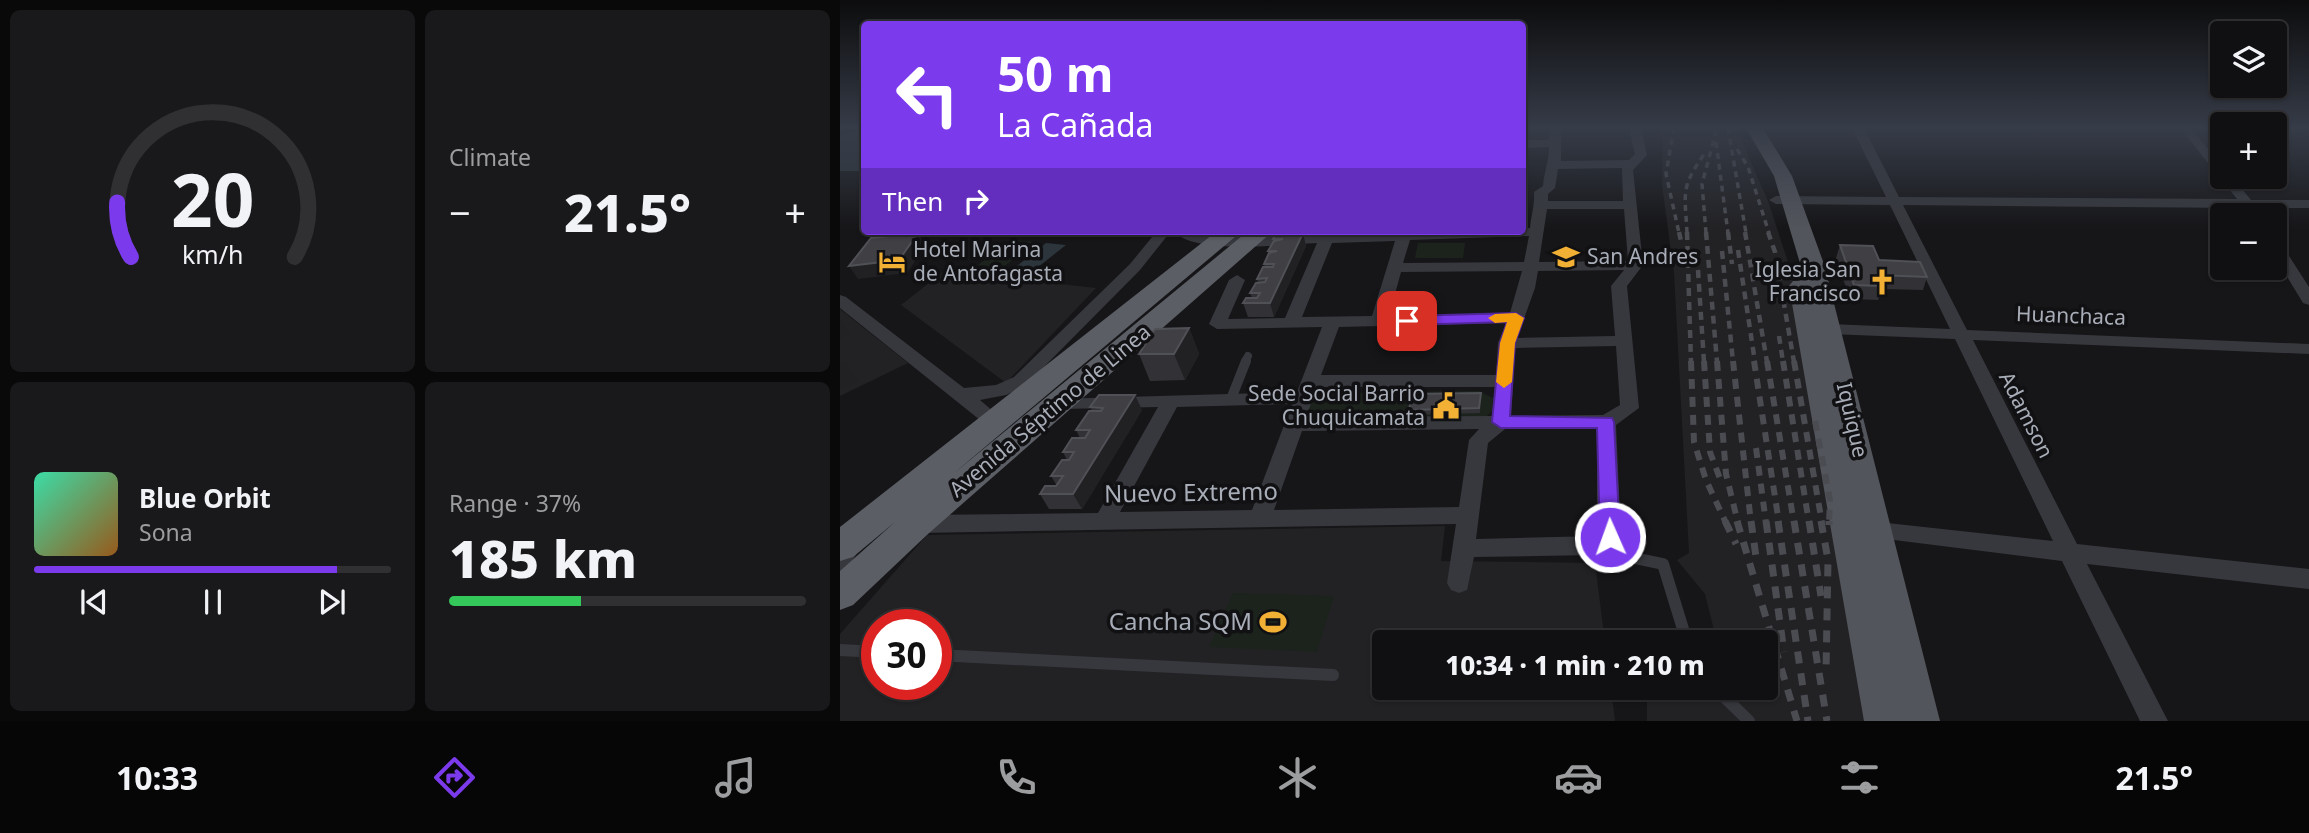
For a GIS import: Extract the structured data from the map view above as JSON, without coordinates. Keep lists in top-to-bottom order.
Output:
{
  "streets": {
    "highway": ["Avenida Séptimo de Linea"],
    "main road": ["Iquique"],
    "street": ["Huanchaca", "Adamson", "Nuevo Extremo"]
  },
  "crossings": [
    ["Huanchaca", "Adamson"],
    ["Huanchaca", "Iquique"],
    ["Avenida Séptimo de Linea", "Nuevo Extremo"]
  ],
  "places": {
    "school or university": ["San Andres"],
    "hotel": ["Hotel Marina de Antofagasta"],
    "church": ["Iglesia San Francisco"],
    "public building": ["Sede Social Barrio Chuquicamata"],
    "sports": ["Cancha SQM"]
  },
  "page": {
    "tile": [
      "Climate",
      ["Range · 37%", "185 km"]
    ],
    "map_buttons": ["+", "−"],
    "turn": ["50 m", "La Cañada"],
    "then": "Then",
    "heat": ["−", "21.5°", "+"],
    "song": ["Blue Orbit", "Sona"],
    "limit": "30",
    "trip": "10:34 · 1 min · 210 m",
    "tabs": ["10:33", "21.5°"],
    "gauge": ["20", "km/h"]
  }
}
